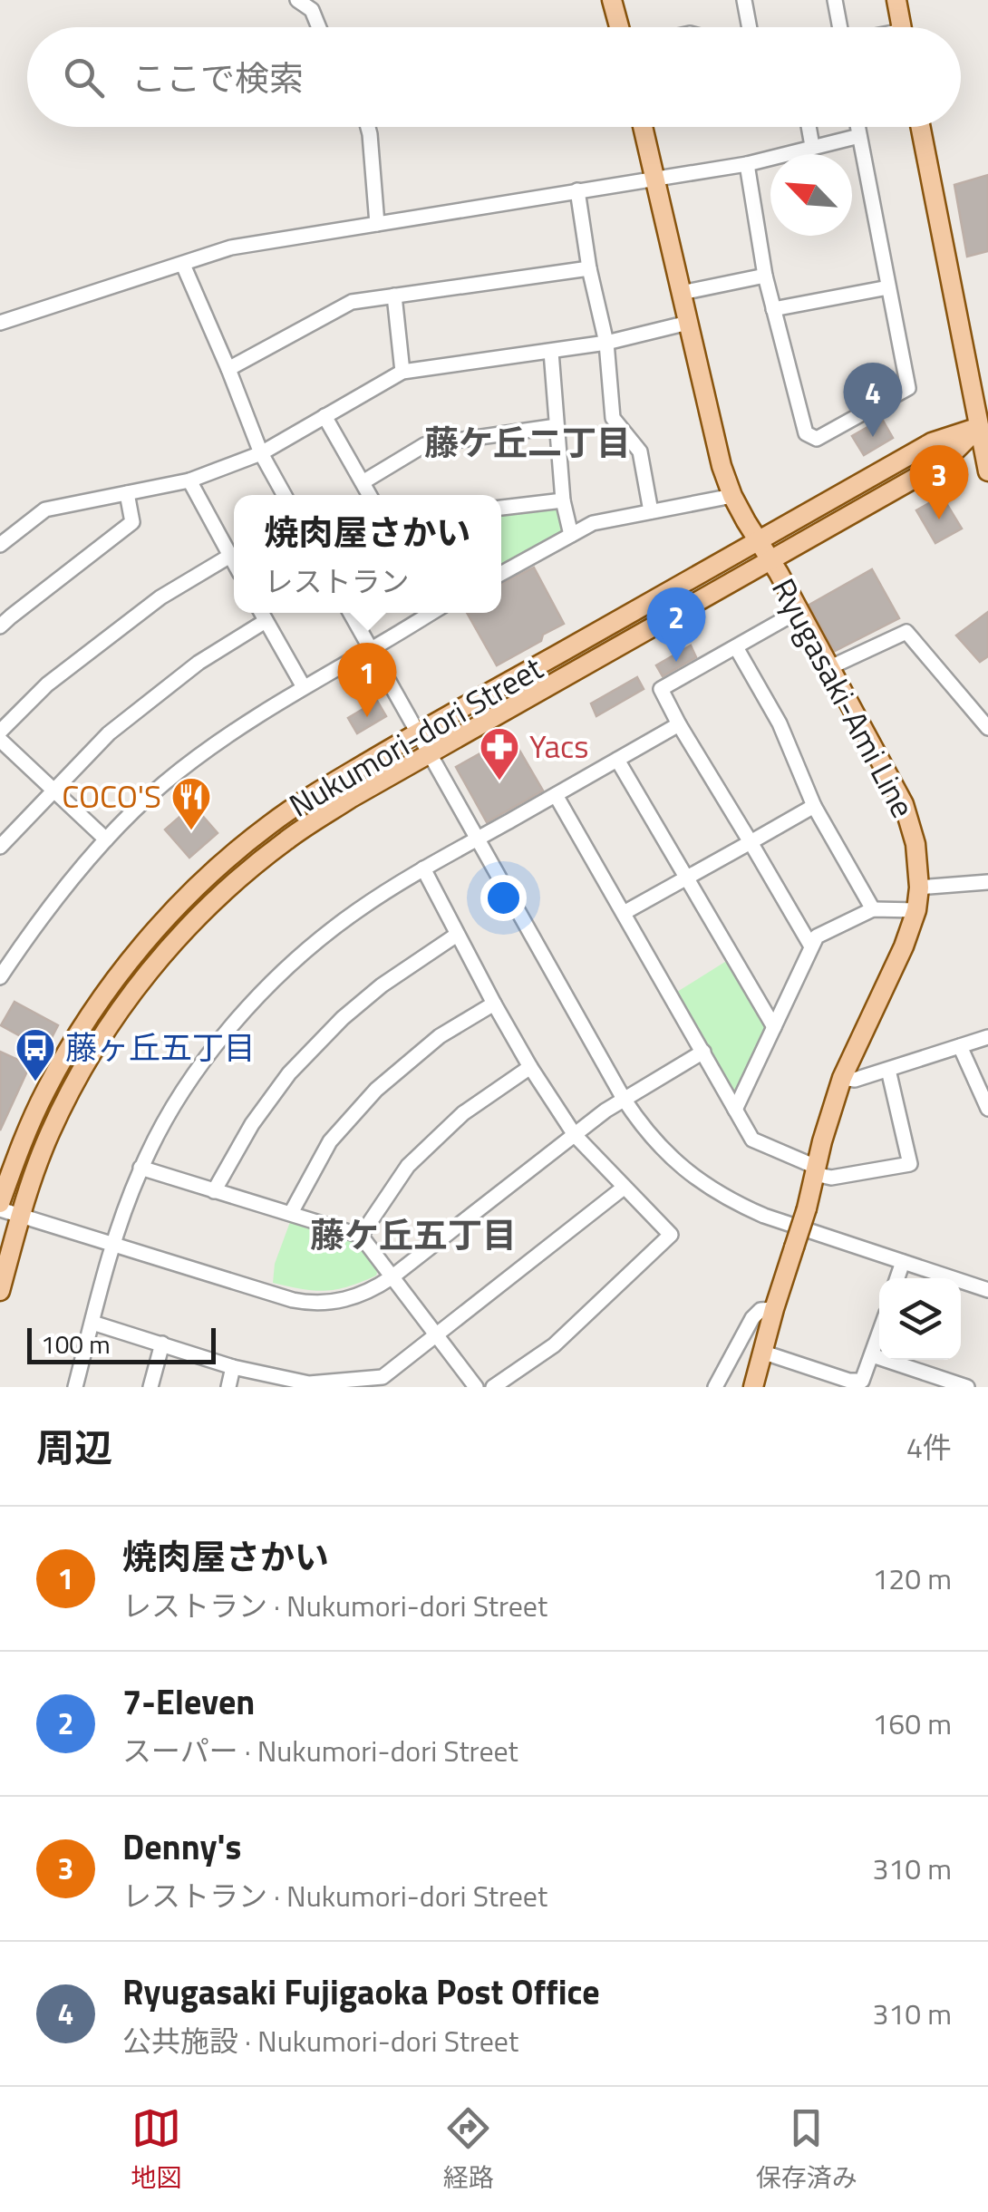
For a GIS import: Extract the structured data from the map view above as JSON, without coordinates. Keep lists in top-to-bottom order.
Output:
{
  "streets": {
    "main road": ["Ryugasaki-Ami Line", "Nukumori-dori Street"]
  },
  "crossings": [
    ["Ryugasaki-Ami Line", "Nukumori-dori Street"]
  ],
  "districts": ["藤ケ丘二丁目", "藤ケ丘五丁目"],
  "places": {
    "pharmacy": ["Yacs"],
    "restaurant": ["COCO'S"],
    "bus stop": ["藤ヶ丘五丁目"]
  },
  "scale_bar": "100 m",
  "north": "top left",
  "page": {
    "search": "ここで検索",
    "pins": [
      "4",
      "3",
      "2",
      "1"
    ],
    "popup": ["焼肉屋さかい", "レストラン"],
    "scale": "100 m",
    "heading": ["周辺", "4件"],
    "list": [
      {
        "mark": "1",
        "name": "焼肉屋さかい",
        "note": "レストラン · Nukumori-dori Street",
        "value": "120 m"
      },
      {
        "mark": "2",
        "name": "7-Eleven",
        "note": "スーパー · Nukumori-dori Street",
        "value": "160 m"
      },
      {
        "mark": "3",
        "name": "Denny's",
        "note": "レストラン · Nukumori-dori Street",
        "value": "310 m"
      },
      {
        "mark": "4",
        "name": "Ryugasaki Fujigaoka Post Office",
        "note": "公共施設 · Nukumori-dori Street",
        "value": "310 m"
      }
    ],
    "nav": ["地図", "経路", "保存済み"]
  }
}
